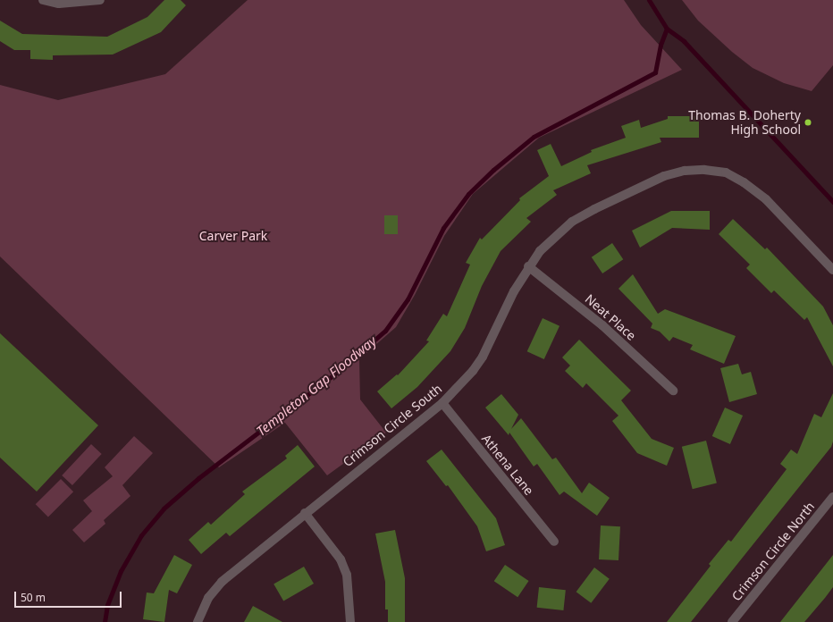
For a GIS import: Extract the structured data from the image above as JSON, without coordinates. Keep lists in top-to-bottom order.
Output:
{
  "streets": {
    "street": [
      "Neat Place",
      "Crimson Circle South",
      "Athena Lane",
      "Crimson Circle North"
    ]
  },
  "crossings": [
    ["Neat Place", "Crimson Circle South"],
    ["Crimson Circle South", "Athena Lane"]
  ],
  "water": ["Templeton Gap Floodway"],
  "parks": ["Carver Park"],
  "places": ["Thomas B. Doherty High School"],
  "scale_bar": "50 m"
}
